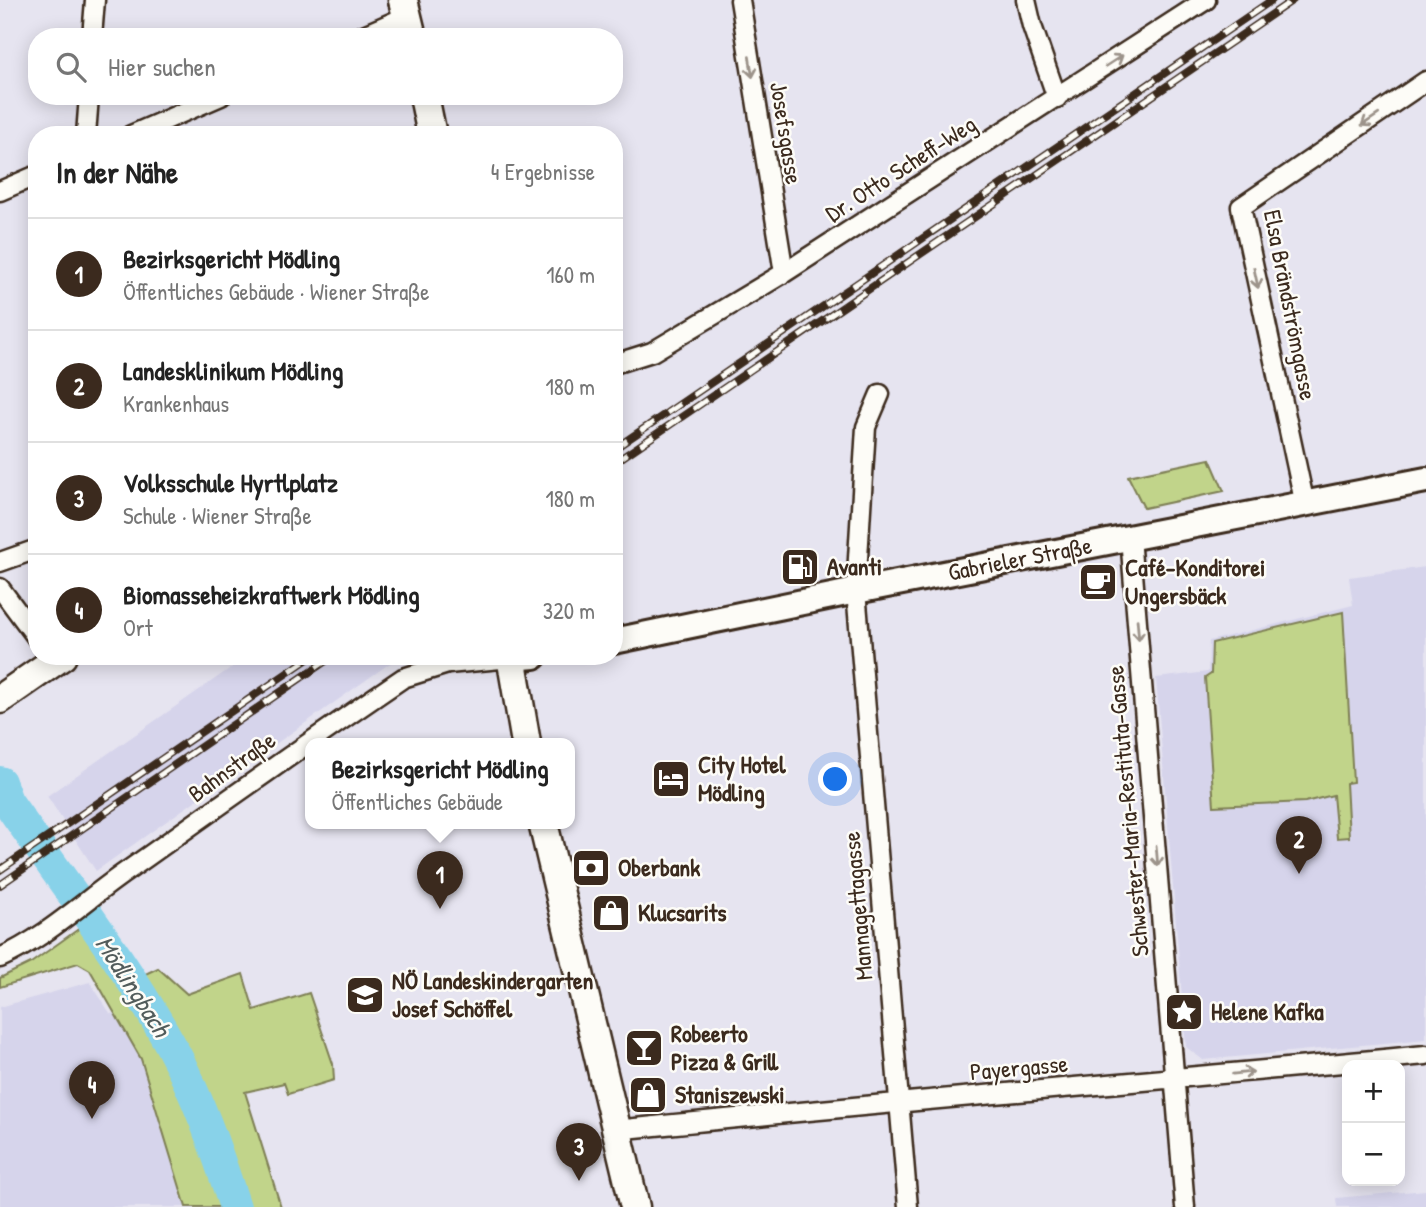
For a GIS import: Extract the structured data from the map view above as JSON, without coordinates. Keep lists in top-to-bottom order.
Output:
{
  "streets": {
    "street": [
      "Josefsgasse",
      "Dr. Otto Scheff-Weg",
      "Elsa Brändströmgasse",
      "Gabrieler Straße",
      "Bahnstraße",
      "Schwester-Maria-Restituta-Gasse",
      "Mannagettagasse",
      "Payergasse"
    ]
  },
  "crossings": [
    ["Josefsgasse", "Dr. Otto Scheff-Weg"],
    ["Elsa Brändströmgasse", "Gabrieler Straße"],
    ["Gabrieler Straße", "Schwester-Maria-Restituta-Gasse"],
    ["Gabrieler Straße", "Mannagettagasse"],
    ["Schwester-Maria-Restituta-Gasse", "Payergasse"],
    ["Mannagettagasse", "Payergasse"]
  ],
  "one_way": ["Josefsgasse", "Elsa Brändströmgasse", "Schwester-Maria-Restituta-Gasse"],
  "water": ["Mödlingbach"],
  "places": {
    "fuel station": ["Avanti"],
    "cafe": ["Café-Konditorei Ungersbäck"],
    "hotel": ["City Hotel Mödling"],
    "bank": ["Oberbank"],
    "shop": ["Klucsarits", "Staniszewski"],
    "school or university": ["NÖ Landeskindergarten Josef Schöffel"],
    "place": ["Helene Kafka"],
    "bar": ["Robeerto Pizza & Grill"]
  },
  "page": {
    "search": "Hier suchen",
    "heading": ["In der Nähe", "4 Ergebnisse"],
    "list": [
      {
        "mark": "1",
        "name": "Bezirksgericht Mödling",
        "note": "Öffentliches Gebäude · Wiener Straße",
        "value": "160 m"
      },
      {
        "mark": "2",
        "name": "Landesklinikum Mödling",
        "note": "Krankenhaus",
        "value": "180 m"
      },
      {
        "mark": "3",
        "name": "Volksschule Hyrtlplatz",
        "note": "Schule · Wiener Straße",
        "value": "180 m"
      },
      {
        "mark": "4",
        "name": "Biomasseheizkraftwerk Mödling",
        "note": "Ort",
        "value": "320 m"
      }
    ],
    "popup": ["Bezirksgericht Mödling", "Öffentliches Gebäude"],
    "pins": [
      "2",
      "1",
      "4",
      "3"
    ],
    "map_buttons": ["+", "−"]
  }
}
